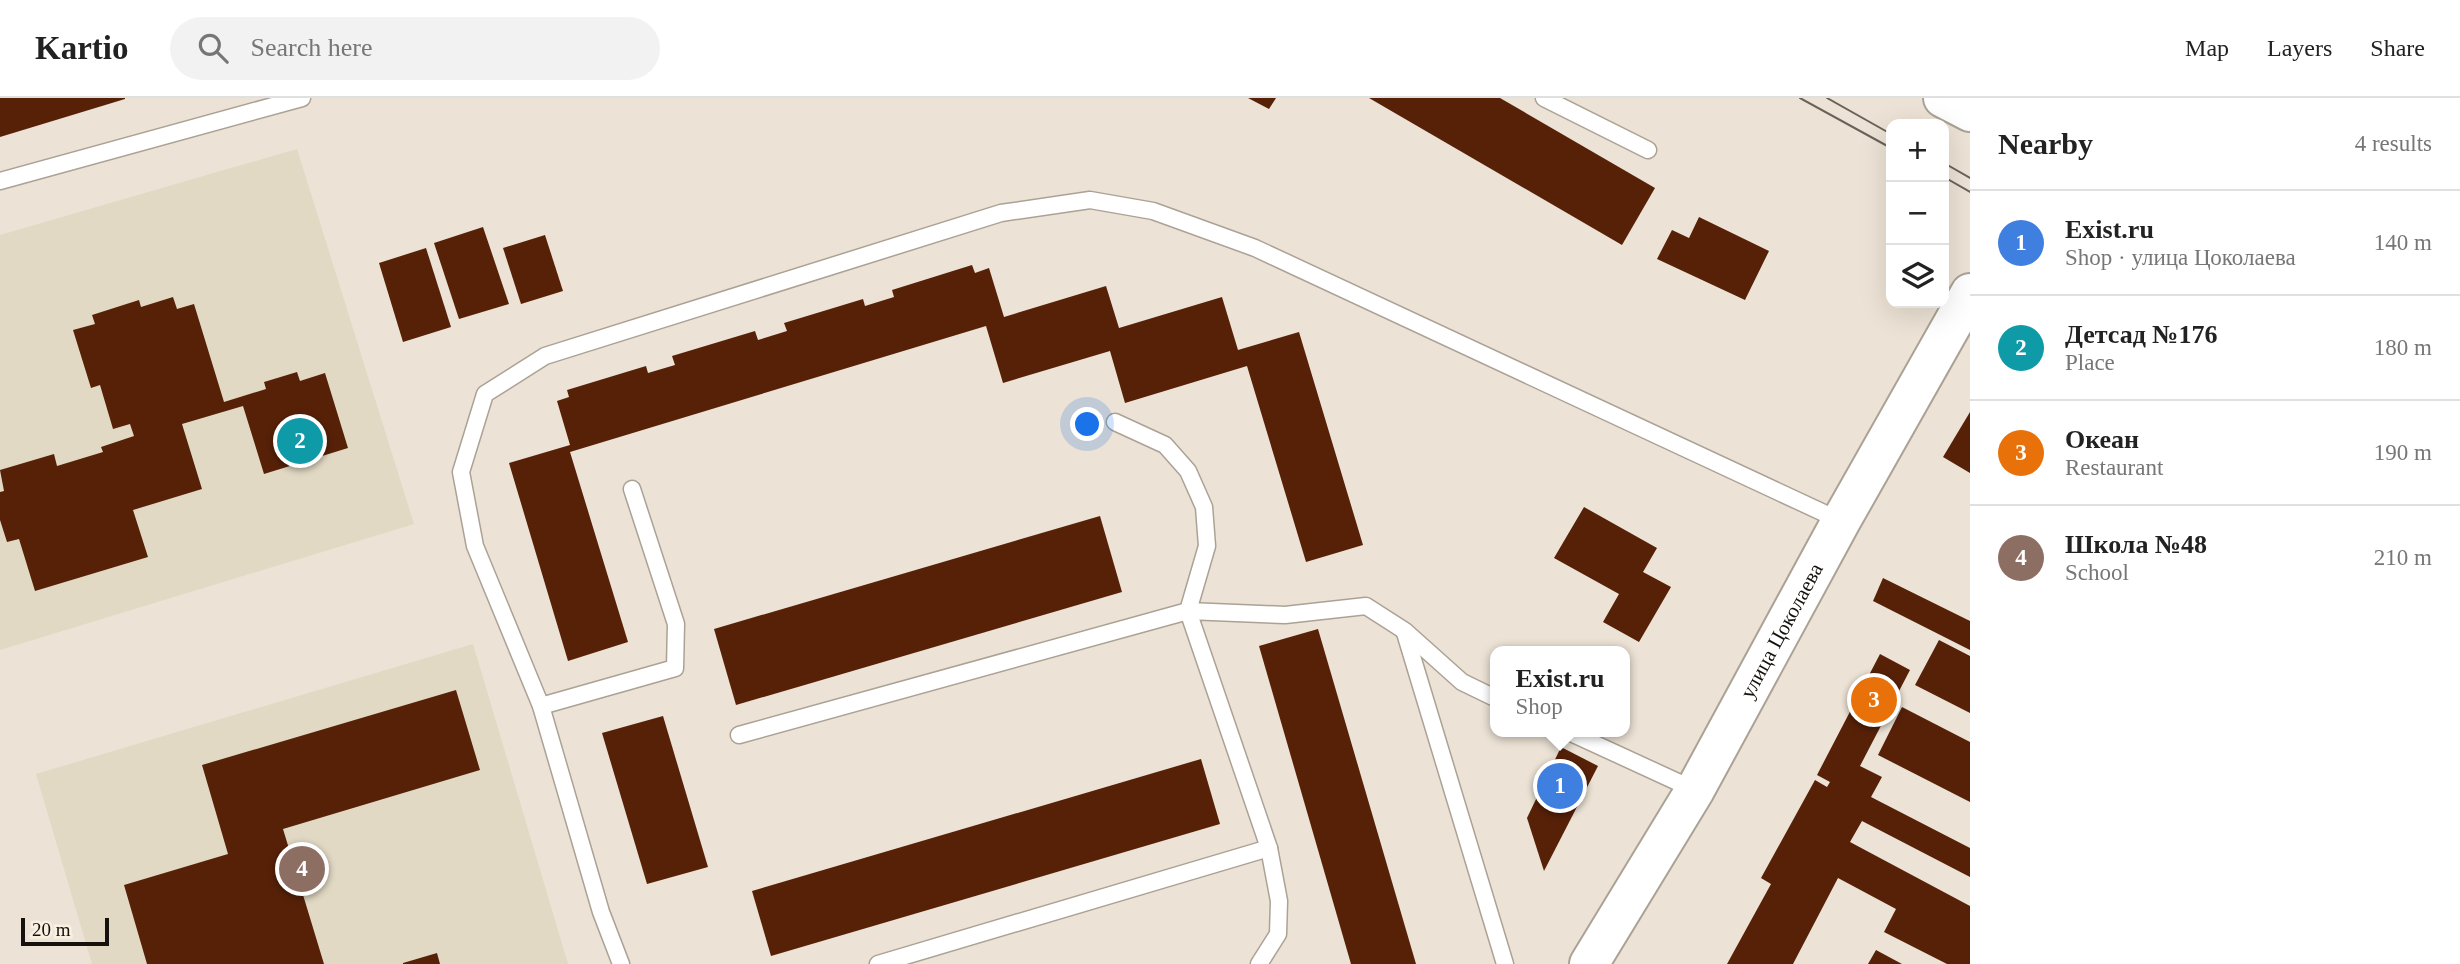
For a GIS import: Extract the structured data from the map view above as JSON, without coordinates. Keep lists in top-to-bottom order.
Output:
{
  "streets": {
    "street": ["улица Цоколаева"]
  },
  "scale_bar": "20 m",
  "page": {
    "header": "Kartio",
    "search": "Search here",
    "nav": ["Map", "Layers", "Share"],
    "heading": ["Nearby", "4 results"],
    "map_buttons": ["+", "−"],
    "list": [
      {
        "mark": "1",
        "name": "Exist.ru",
        "note": "Shop · улица Цоколаева",
        "value": "140 m"
      },
      {
        "mark": "2",
        "name": "Детсад №176",
        "note": "Place",
        "value": "180 m"
      },
      {
        "mark": "3",
        "name": "Океан",
        "note": "Restaurant",
        "value": "190 m"
      },
      {
        "mark": "4",
        "name": "Школа №48",
        "note": "School",
        "value": "210 m"
      }
    ],
    "pins": [
      "2",
      "3",
      "1",
      "4"
    ],
    "popup": ["Exist.ru", "Shop"],
    "scale": "20 m"
  }
}
